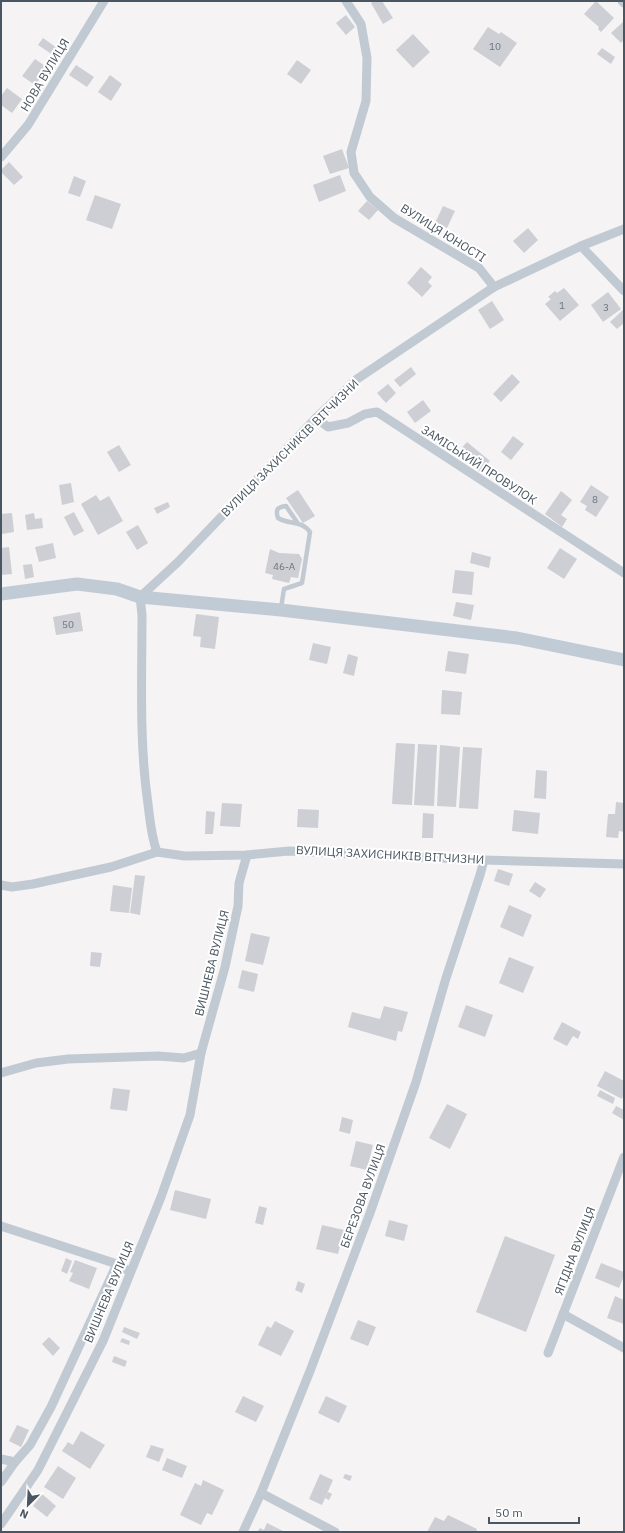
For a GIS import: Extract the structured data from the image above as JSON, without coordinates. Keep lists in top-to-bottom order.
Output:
{
  "streets": {
    "street": [
      "НОВА ВУЛИЦЯ",
      "ВУЛИЦЯ ЮНОСТІ",
      "ВУЛИЦЯ ЗАХИСНИКІВ ВІТЧИЗНИ",
      "ЗАМІСЬКИЙ ПРОВУЛОК",
      "ВИШНЕВА ВУЛИЦЯ",
      "БЕРЕЗОВА ВУЛИЦЯ",
      "ЯГІДНА ВУЛИЦЯ"
    ]
  },
  "crossings": [
    ["ВУЛИЦЯ ЮНОСТІ", "ВУЛИЦЯ ЗАХИСНИКІВ ВІТЧИЗНИ"],
    ["ВУЛИЦЯ ЗАХИСНИКІВ ВІТЧИЗНИ", "ЗАМІСЬКИЙ ПРОВУЛОК"],
    ["ВУЛИЦЯ ЗАХИСНИКІВ ВІТЧИЗНИ", "ВИШНЕВА ВУЛИЦЯ"],
    ["ВУЛИЦЯ ЗАХИСНИКІВ ВІТЧИЗНИ", "БЕРЕЗОВА ВУЛИЦЯ"]
  ],
  "house_numbers": [
    "10",
    "1",
    "3",
    "8",
    "46-А",
    "50"
  ],
  "scale_bar": "50 m",
  "north": "bottom left"
}
